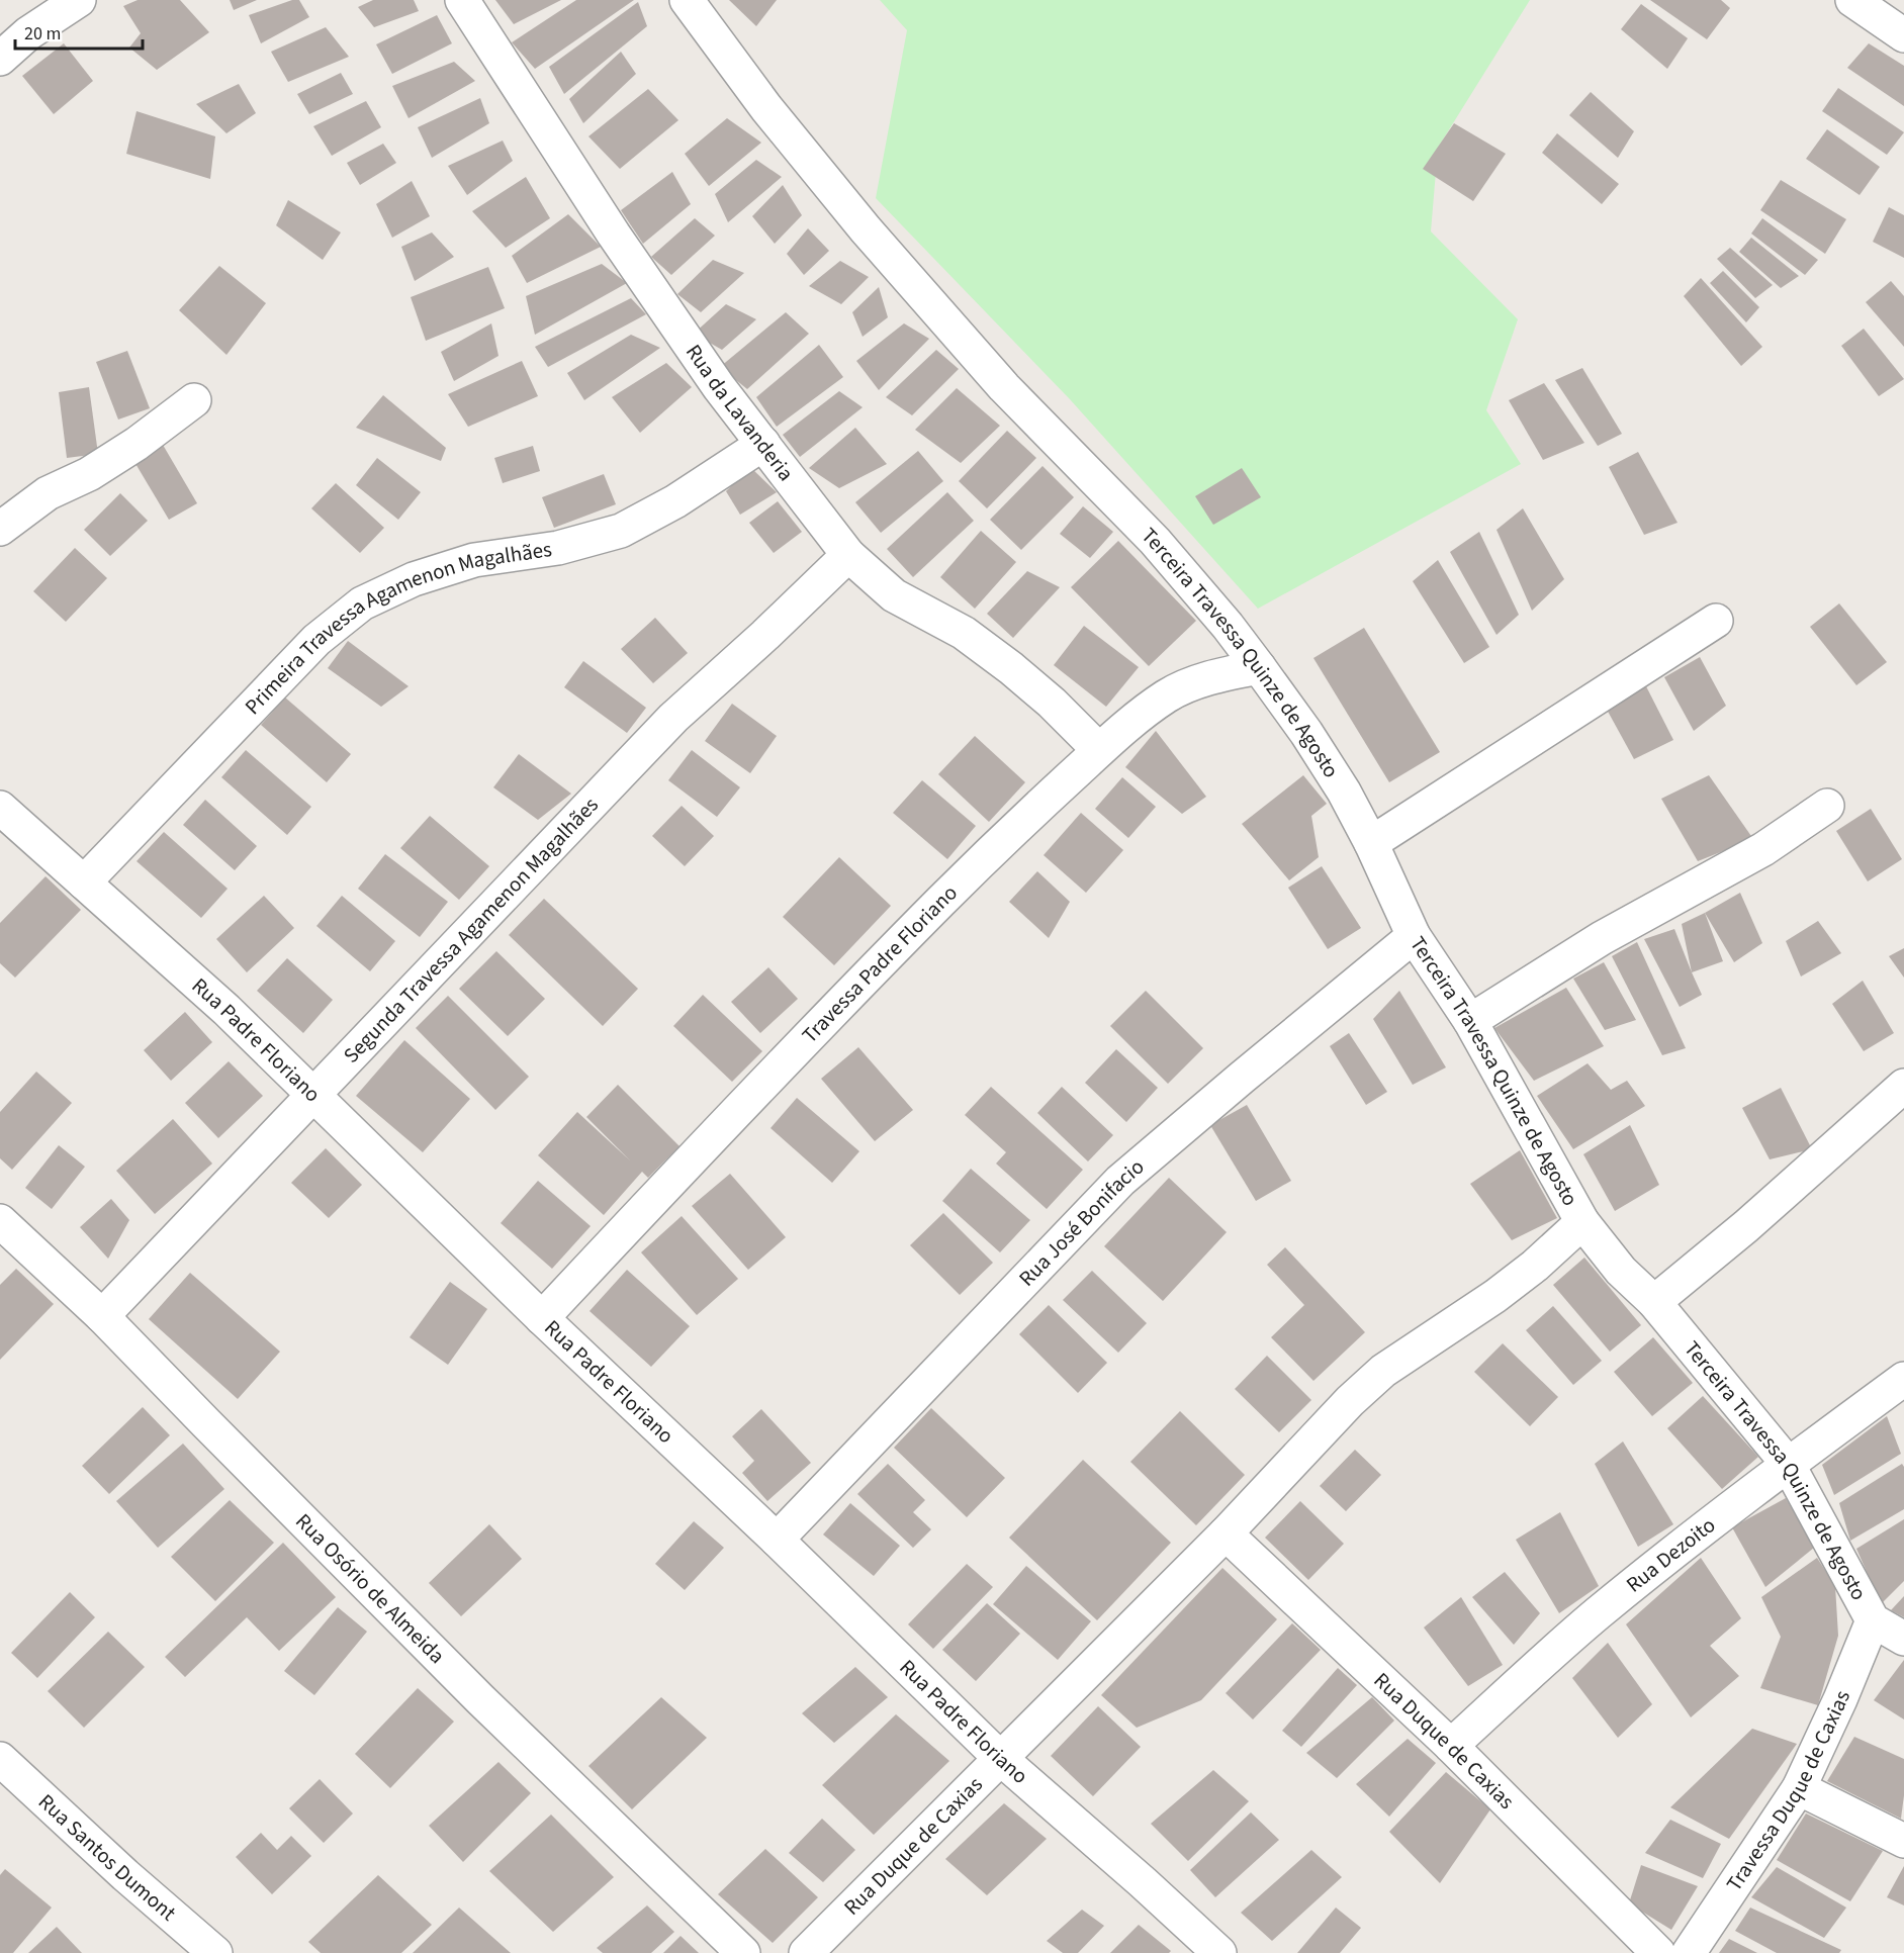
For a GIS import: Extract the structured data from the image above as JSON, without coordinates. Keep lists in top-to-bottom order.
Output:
{
  "streets": {
    "street": [
      "Rua da Lavanderia",
      "Primeira Travessa Agamenon Magalhães",
      "Terceira Travessa Quinze de Agosto",
      "Segunda Travessa Agamenon Magalhães",
      "Travessa Padre Floriano",
      "Rua Padre Floriano",
      "Rua José Bonifacio",
      "Rua Dezoito",
      "Rua Osório de Almeida",
      "Rua Duque de Caxias",
      "Travessa Duque de Caxias",
      "Rua Santos Dumont"
    ]
  },
  "crossings": [
    ["Rua da Lavanderia", "Primeira Travessa Agamenon Magalhães"],
    ["Rua da Lavanderia", "Segunda Travessa Agamenon Magalhães"],
    ["Rua da Lavanderia", "Travessa Padre Floriano"],
    ["Primeira Travessa Agamenon Magalhães", "Rua Padre Floriano"],
    ["Terceira Travessa Quinze de Agosto", "Travessa Padre Floriano"],
    ["Terceira Travessa Quinze de Agosto", "Rua José Bonifacio"],
    ["Terceira Travessa Quinze de Agosto", "Rua Dezoito"],
    ["Terceira Travessa Quinze de Agosto", "Rua Duque de Caxias"],
    ["Terceira Travessa Quinze de Agosto", "Travessa Duque de Caxias"],
    ["Segunda Travessa Agamenon Magalhães", "Rua Padre Floriano"],
    ["Segunda Travessa Agamenon Magalhães", "Rua Osório de Almeida"],
    ["Travessa Padre Floriano", "Rua Padre Floriano"],
    ["Rua Padre Floriano", "Rua José Bonifacio"],
    ["Rua Padre Floriano", "Rua Duque de Caxias"],
    ["Rua Dezoito", "Rua Duque de Caxias"]
  ],
  "scale_bar": "20 m"
}
